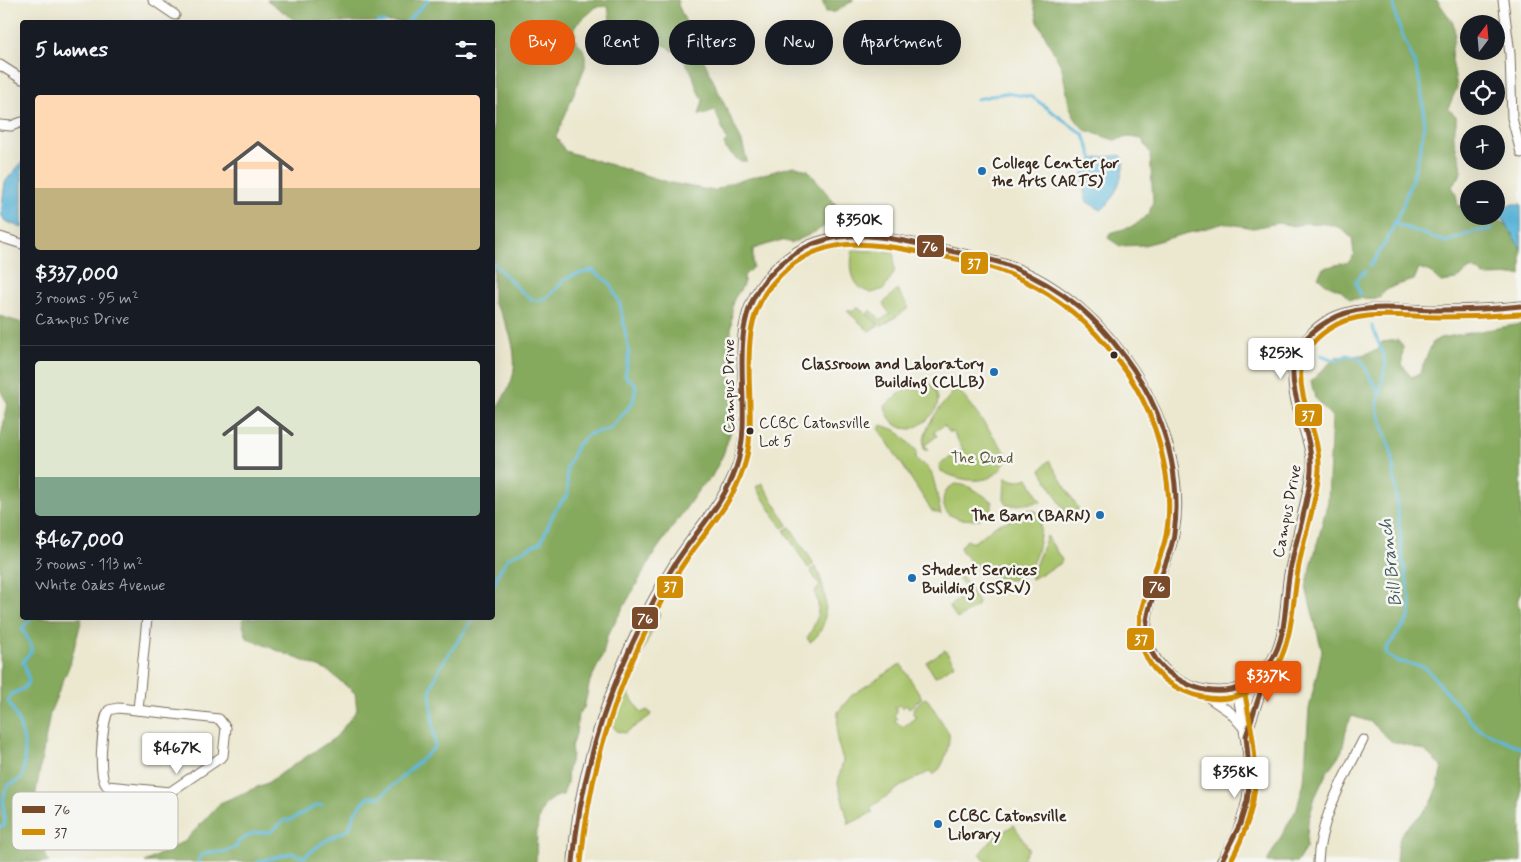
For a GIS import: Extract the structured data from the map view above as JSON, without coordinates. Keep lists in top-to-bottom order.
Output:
{
  "streets": {
    "street": ["Campus Drive"]
  },
  "water": ["Bill Branch"],
  "parks": ["The Quad"],
  "places": [
    "College Center for the Arts (ARTS)",
    "Classroom and Laboratory Building (CLLB)",
    "CCBC Catonsville Lot 5",
    "The Barn (BARN)",
    "Student Services Building (SSRV)",
    "CCBC Catonsville Library"
  ],
  "lines": ["transit line 76", "transit line 37"],
  "legend": ["76", "37"],
  "north": "top",
  "page": {
    "map_buttons": ["+", "−"],
    "chip": [
      "Buy",
      "Rent",
      "Filters",
      "New",
      "Apartment"
    ],
    "heading": "5 homes",
    "list": [
      {
        "name": "$337,000",
        "note": "3 rooms · 95 m² · Campus Drive"
      },
      {
        "name": "$467,000",
        "note": "3 rooms · 113 m² · White Oaks Avenue"
      }
    ],
    "price": [
      "$350K",
      "$253K",
      "$337K",
      "$467K",
      "$358K"
    ]
  }
}
